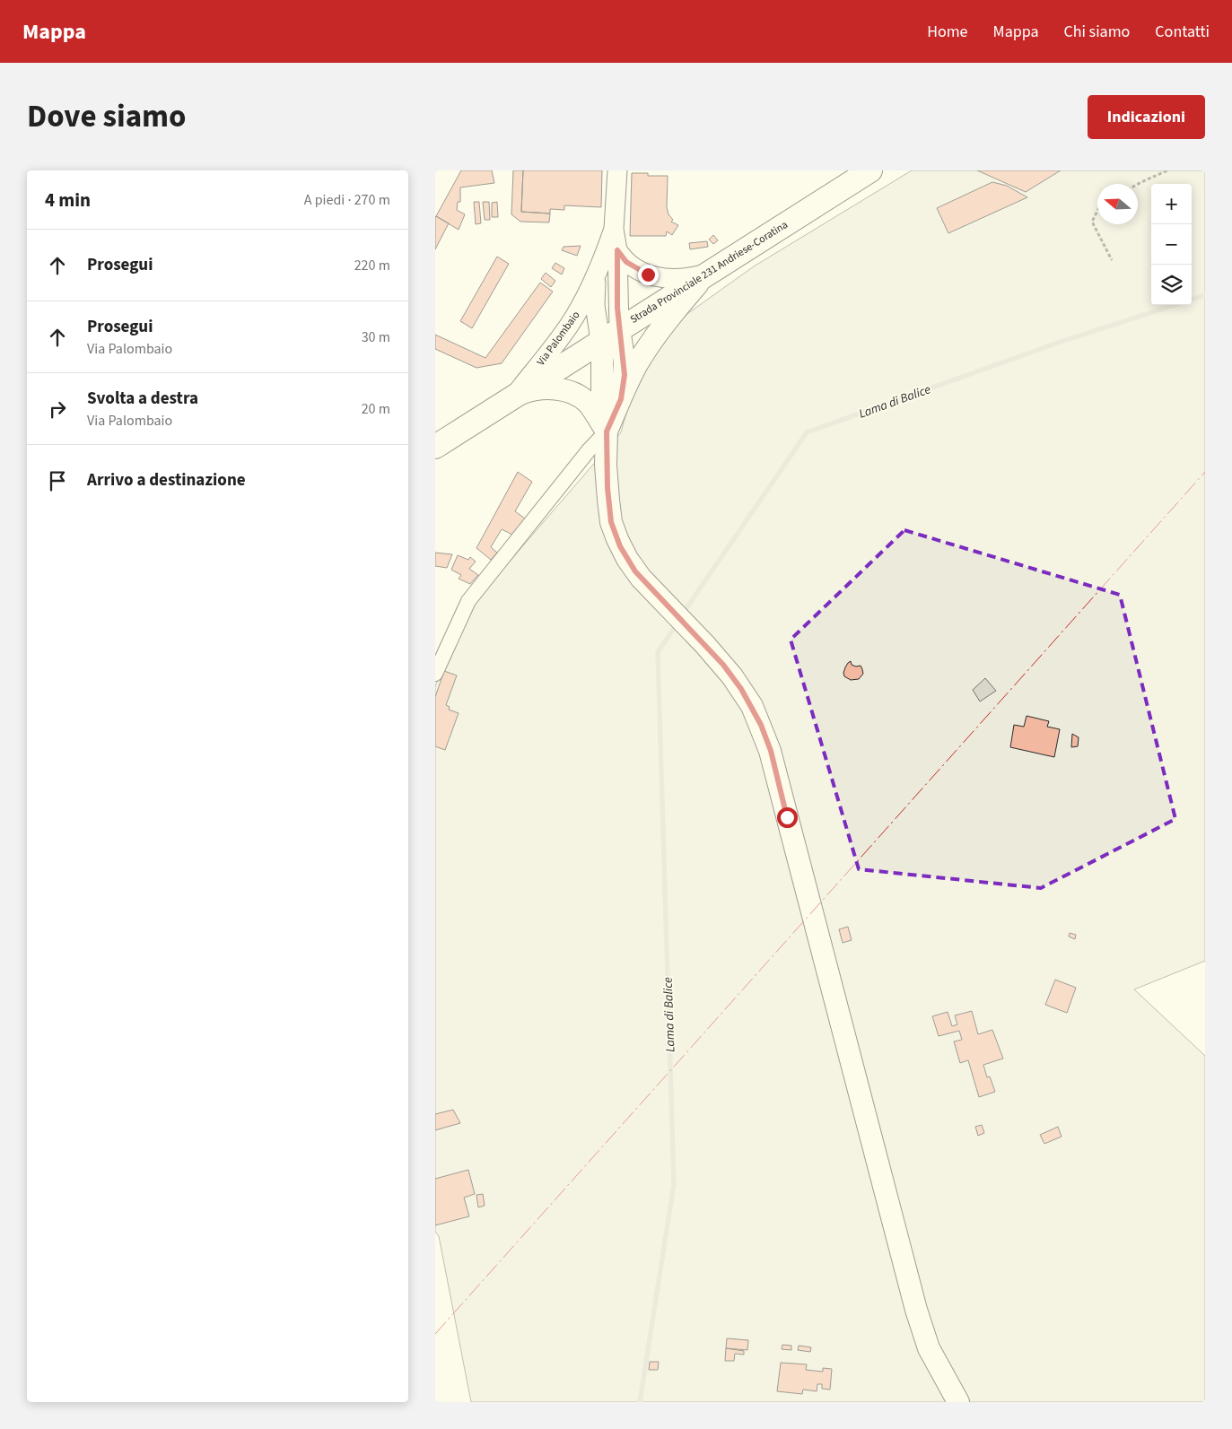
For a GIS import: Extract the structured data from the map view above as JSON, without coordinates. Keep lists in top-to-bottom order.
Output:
{
  "streets": {
    "main road": ["Strada Provinciale 231 Andriese-Coratina"],
    "street": ["Via Palombaio"]
  },
  "crossings": [
    ["Strada Provinciale 231 Andriese-Coratina", "Via Palombaio"]
  ],
  "water": ["Lama di Balice"],
  "north": "left",
  "page": {
    "header": "Mappa",
    "nav": [
      "Home",
      "Mappa",
      "Chi siamo",
      "Contatti"
    ],
    "title": "Dove siamo",
    "buttons": "Indicazioni",
    "heading": ["4 min", "A piedi · 270 m"],
    "map_buttons": ["+", "−"],
    "list": [
      ["Prosegui", "220 m"],
      ["Prosegui", "Via Palombaio", "30 m"],
      ["Svolta a destra", "Via Palombaio", "20 m"],
      "Arrivo a destinazione"
    ]
  }
}
